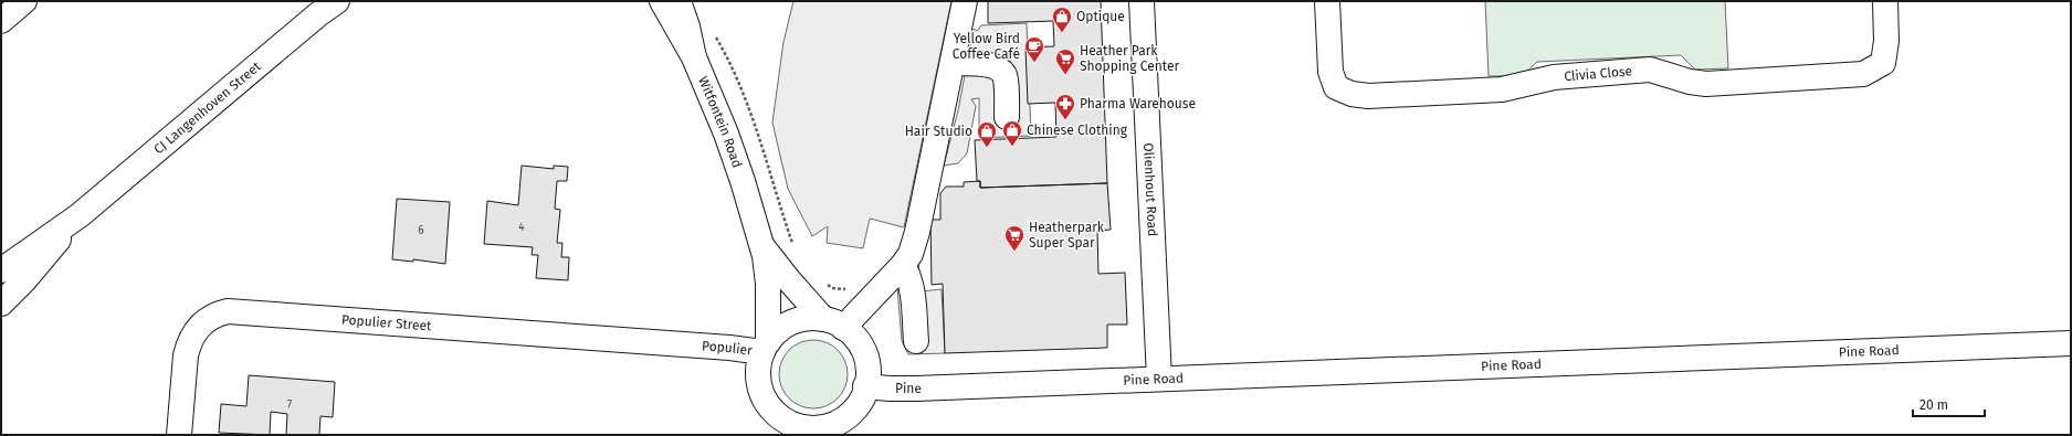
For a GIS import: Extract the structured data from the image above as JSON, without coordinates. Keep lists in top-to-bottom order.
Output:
{
  "streets": {
    "main road": [
      "Clivia Close",
      "CJ Langenhoven Street",
      "Witfontein Road",
      "Olienhout Road",
      "Populier Street",
      "Populier",
      "Pine Road",
      "Pine"
    ]
  },
  "crossings": [
    ["Witfontein Road", "Populier"],
    ["Witfontein Road", "Pine"],
    ["Olienhout Road", "Pine Road"],
    ["Populier Street", "Populier"],
    ["Populier", "Pine"],
    ["Pine Road", "Pine"]
  ],
  "places": {
    "shop": ["Optique", "Chinese Clothing", "Hair Studio"],
    "cafe": ["Yellow Bird Coffee Café"],
    "supermarket": ["Heather Park Shopping Center", "Heatherpark Super Spar"],
    "pharmacy": ["Pharma Warehouse"]
  },
  "house_numbers": ["4", "6", "7"],
  "scale_bar": "20 m"
}
